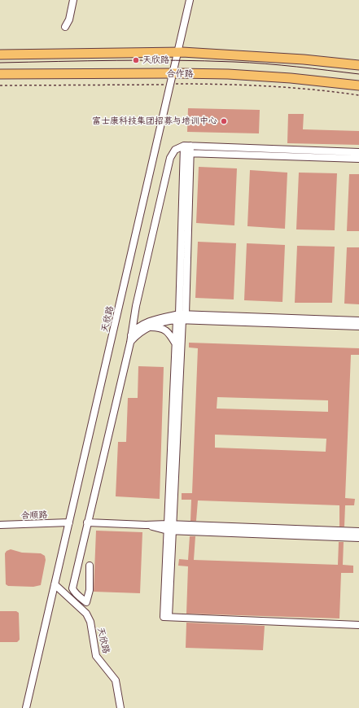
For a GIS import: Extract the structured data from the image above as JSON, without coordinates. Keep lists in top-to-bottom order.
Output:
{
  "streets": {
    "main road": ["合作路"],
    "street": ["天欣路", "合顺路"]
  },
  "crossings": [
    ["合作路", "天欣路"],
    ["天欣路", "合顺路"]
  ],
  "places": ["天欣路", "富士康科技集团招募与培训中心"]
}
